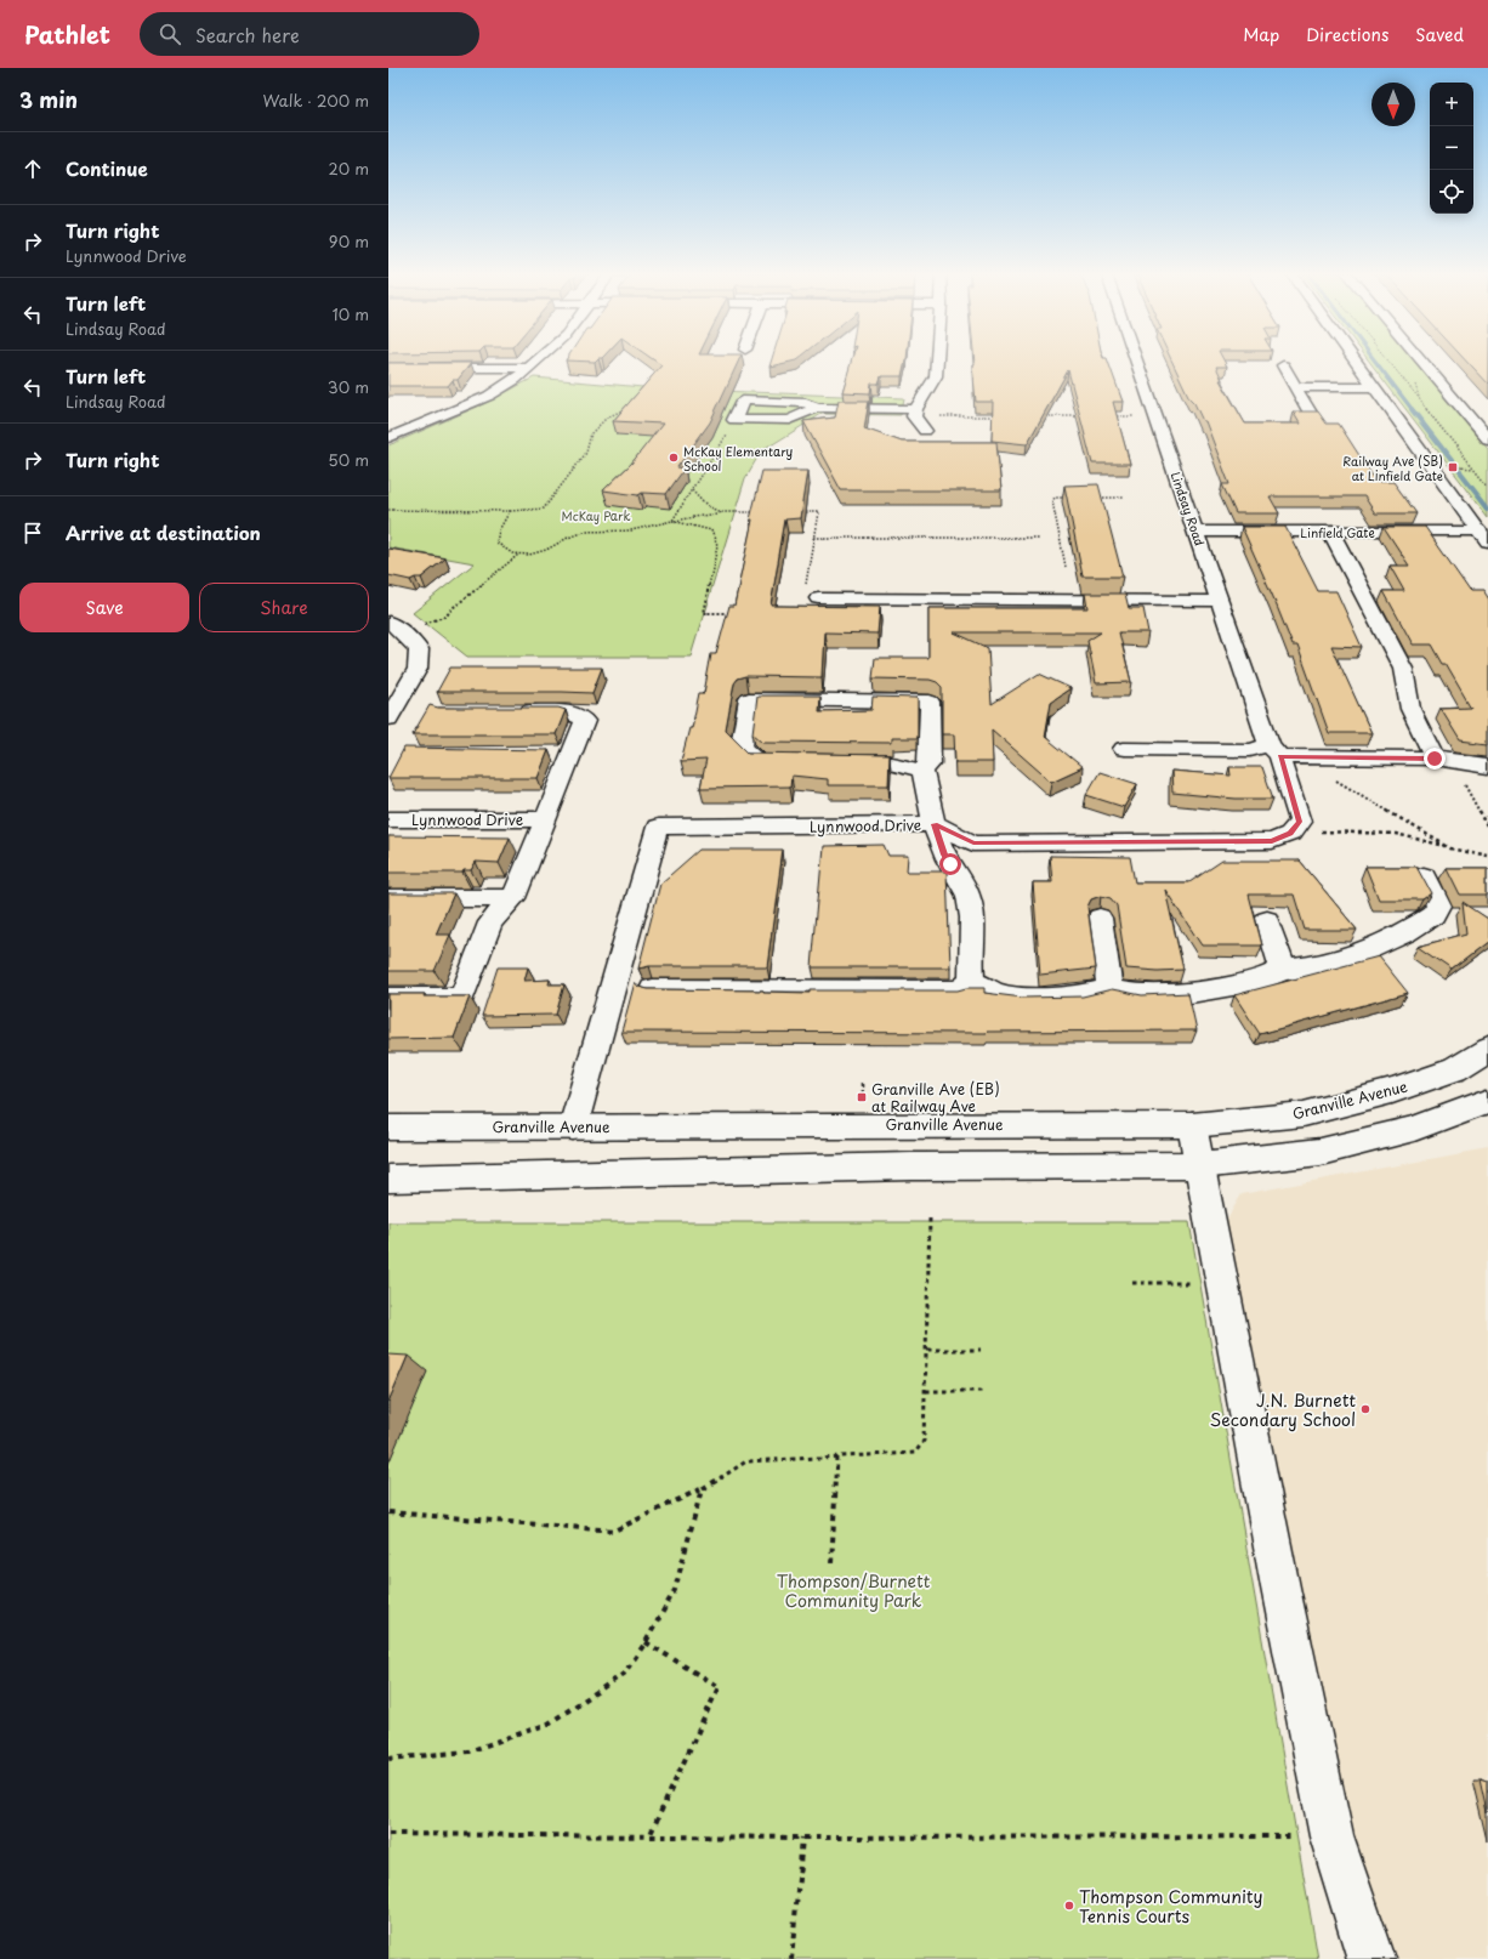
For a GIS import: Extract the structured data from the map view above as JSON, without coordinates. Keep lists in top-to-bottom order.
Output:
{
  "streets": {
    "street": [
      "Lindsay Road",
      "Linfield Gate",
      "Lynnwood Drive",
      "Granville Avenue"
    ]
  },
  "crossings": [
    ["Lindsay Road", "Linfield Gate"],
    ["Lindsay Road", "Lynnwood Drive"],
    ["Lynnwood Drive", "Granville Avenue"]
  ],
  "parks": ["McKay Park", "Thompson/Burnett Community Park"],
  "places": {
    "other": ["McKay Elementary School", "J.N. Burnett Secondary School", "Thompson Community Tennis Courts"],
    "transit": ["Railway Ave (SB) at Linfield Gate", "Granville Ave (EB) at Railway Ave"]
  },
  "north": "bottom",
  "page": {
    "header": "Pathlet",
    "search": "Search here",
    "nav": ["Map", "Directions", "Saved"],
    "heading": ["3 min", "Walk · 200 m"],
    "map_buttons": ["+", "−"],
    "list": [
      ["Continue", "20 m"],
      ["Turn right", "Lynnwood Drive", "90 m"],
      ["Turn left", "Lindsay Road", "10 m"],
      ["Turn left", "Lindsay Road", "30 m"],
      ["Turn right", "50 m"],
      "Arrive at destination"
    ],
    "buttons": ["Save", "Share"]
  }
}
